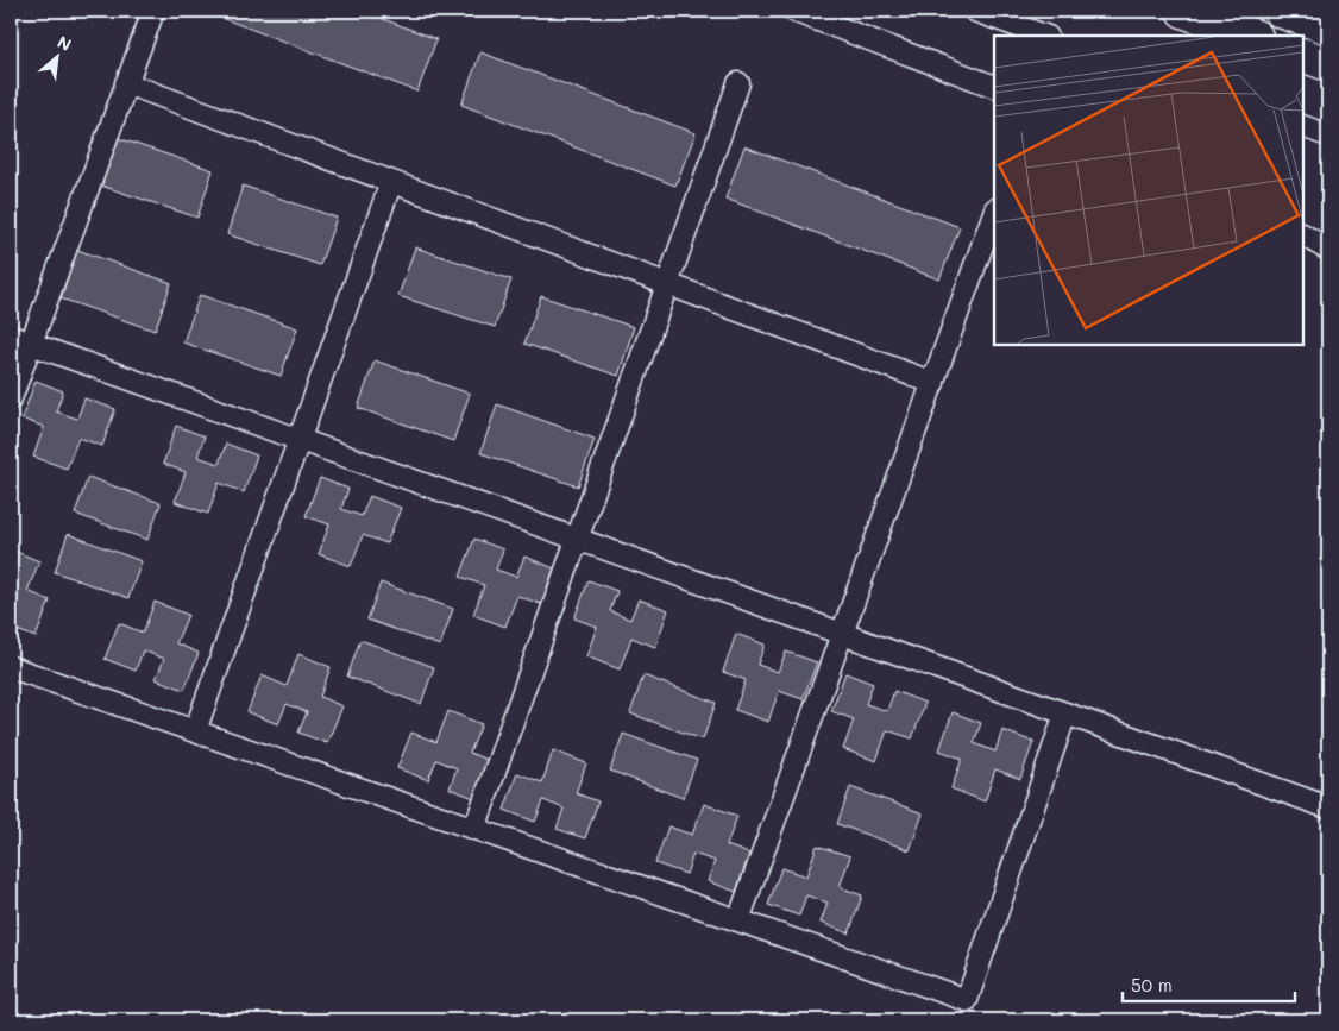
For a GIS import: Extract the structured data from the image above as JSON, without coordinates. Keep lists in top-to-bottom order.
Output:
{
  "scale_bar": "50 m",
  "north": "top right"
}
